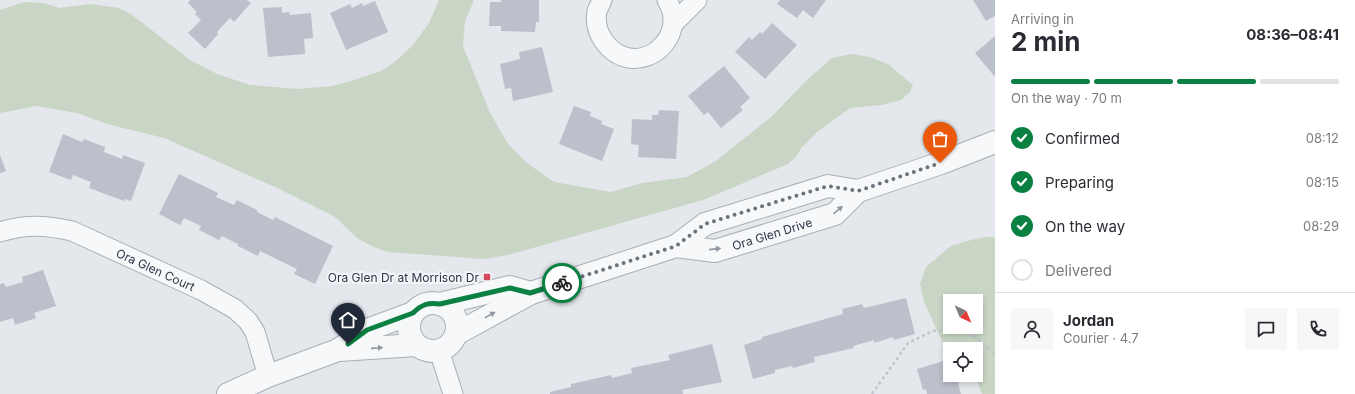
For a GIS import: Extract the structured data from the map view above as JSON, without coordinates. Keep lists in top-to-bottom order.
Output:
{
  "streets": {
    "street": ["Ora Glen Drive", "Ora Glen Court"]
  },
  "places": {
    "transit": ["Ora Glen Dr at Morrison Dr"]
  },
  "north": "bottom right",
  "page": {
    "heading": ["2 min", "Arriving in", "08:36–08:41"],
    "panel": ["Jordan", "Courier · 4.7"],
    "bar": "On the way · 70 m",
    "list": [
      ["Confirmed", "08:12"],
      ["Preparing", "08:15"],
      ["On the way", "08:29"],
      "Delivered"
    ]
  }
}
